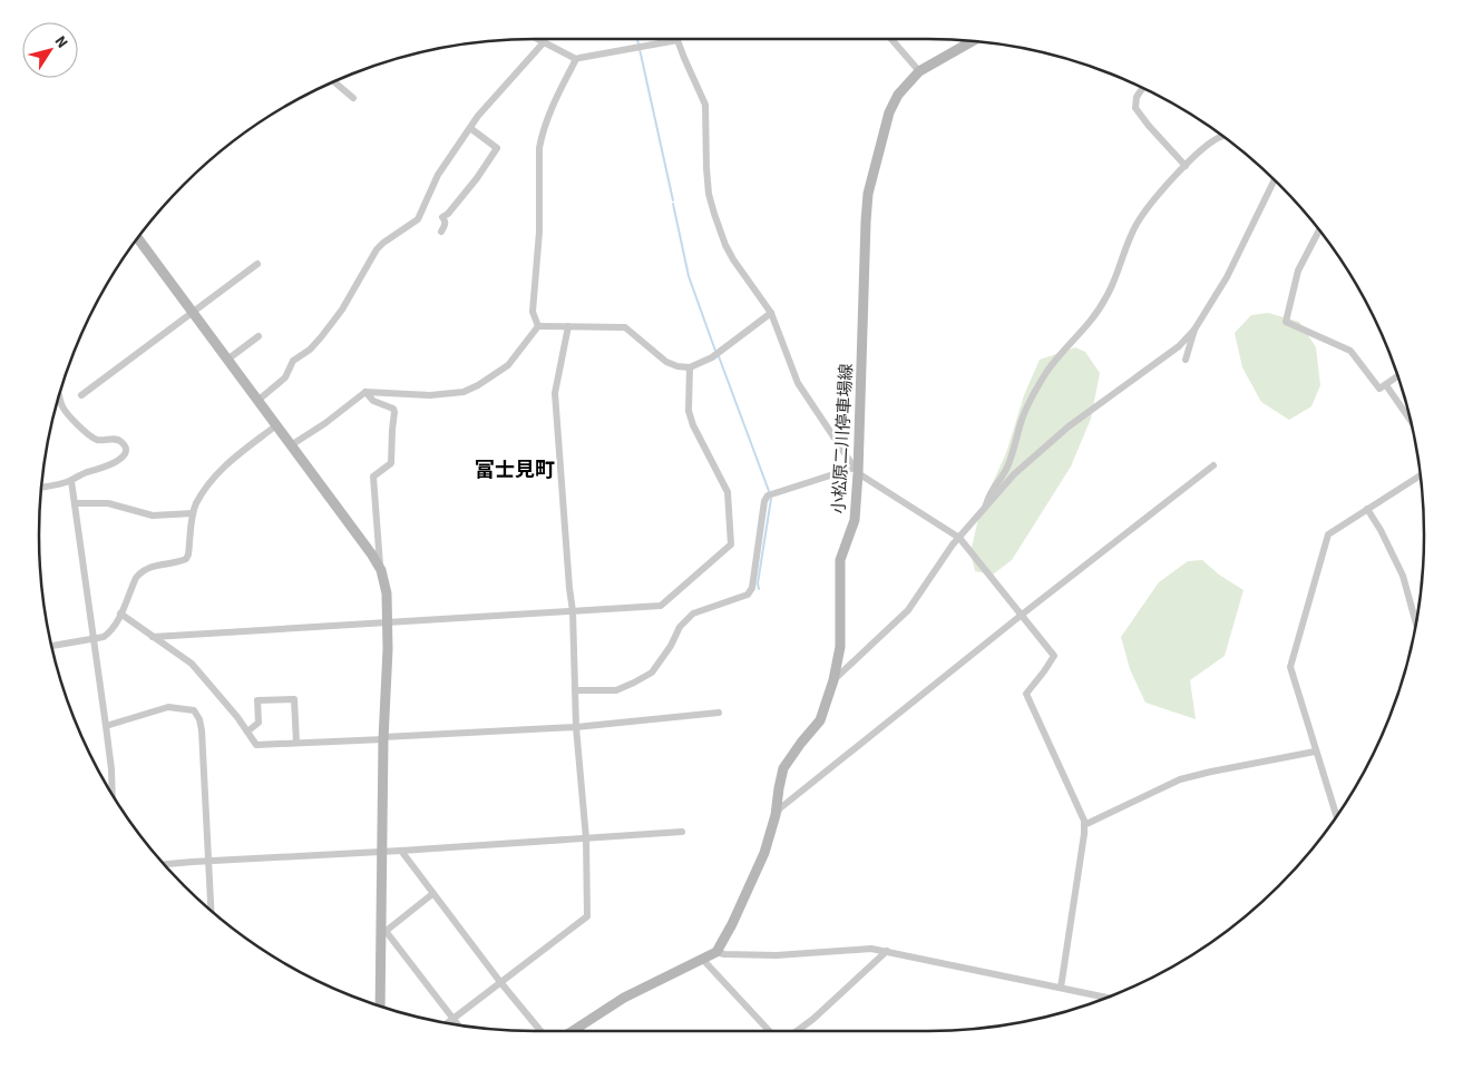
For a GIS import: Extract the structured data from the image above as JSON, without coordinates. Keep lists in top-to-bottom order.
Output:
{
  "streets": {
    "main road": ["小松原二川停車場線"]
  },
  "districts": ["富士見町"],
  "north": "top right"
}
